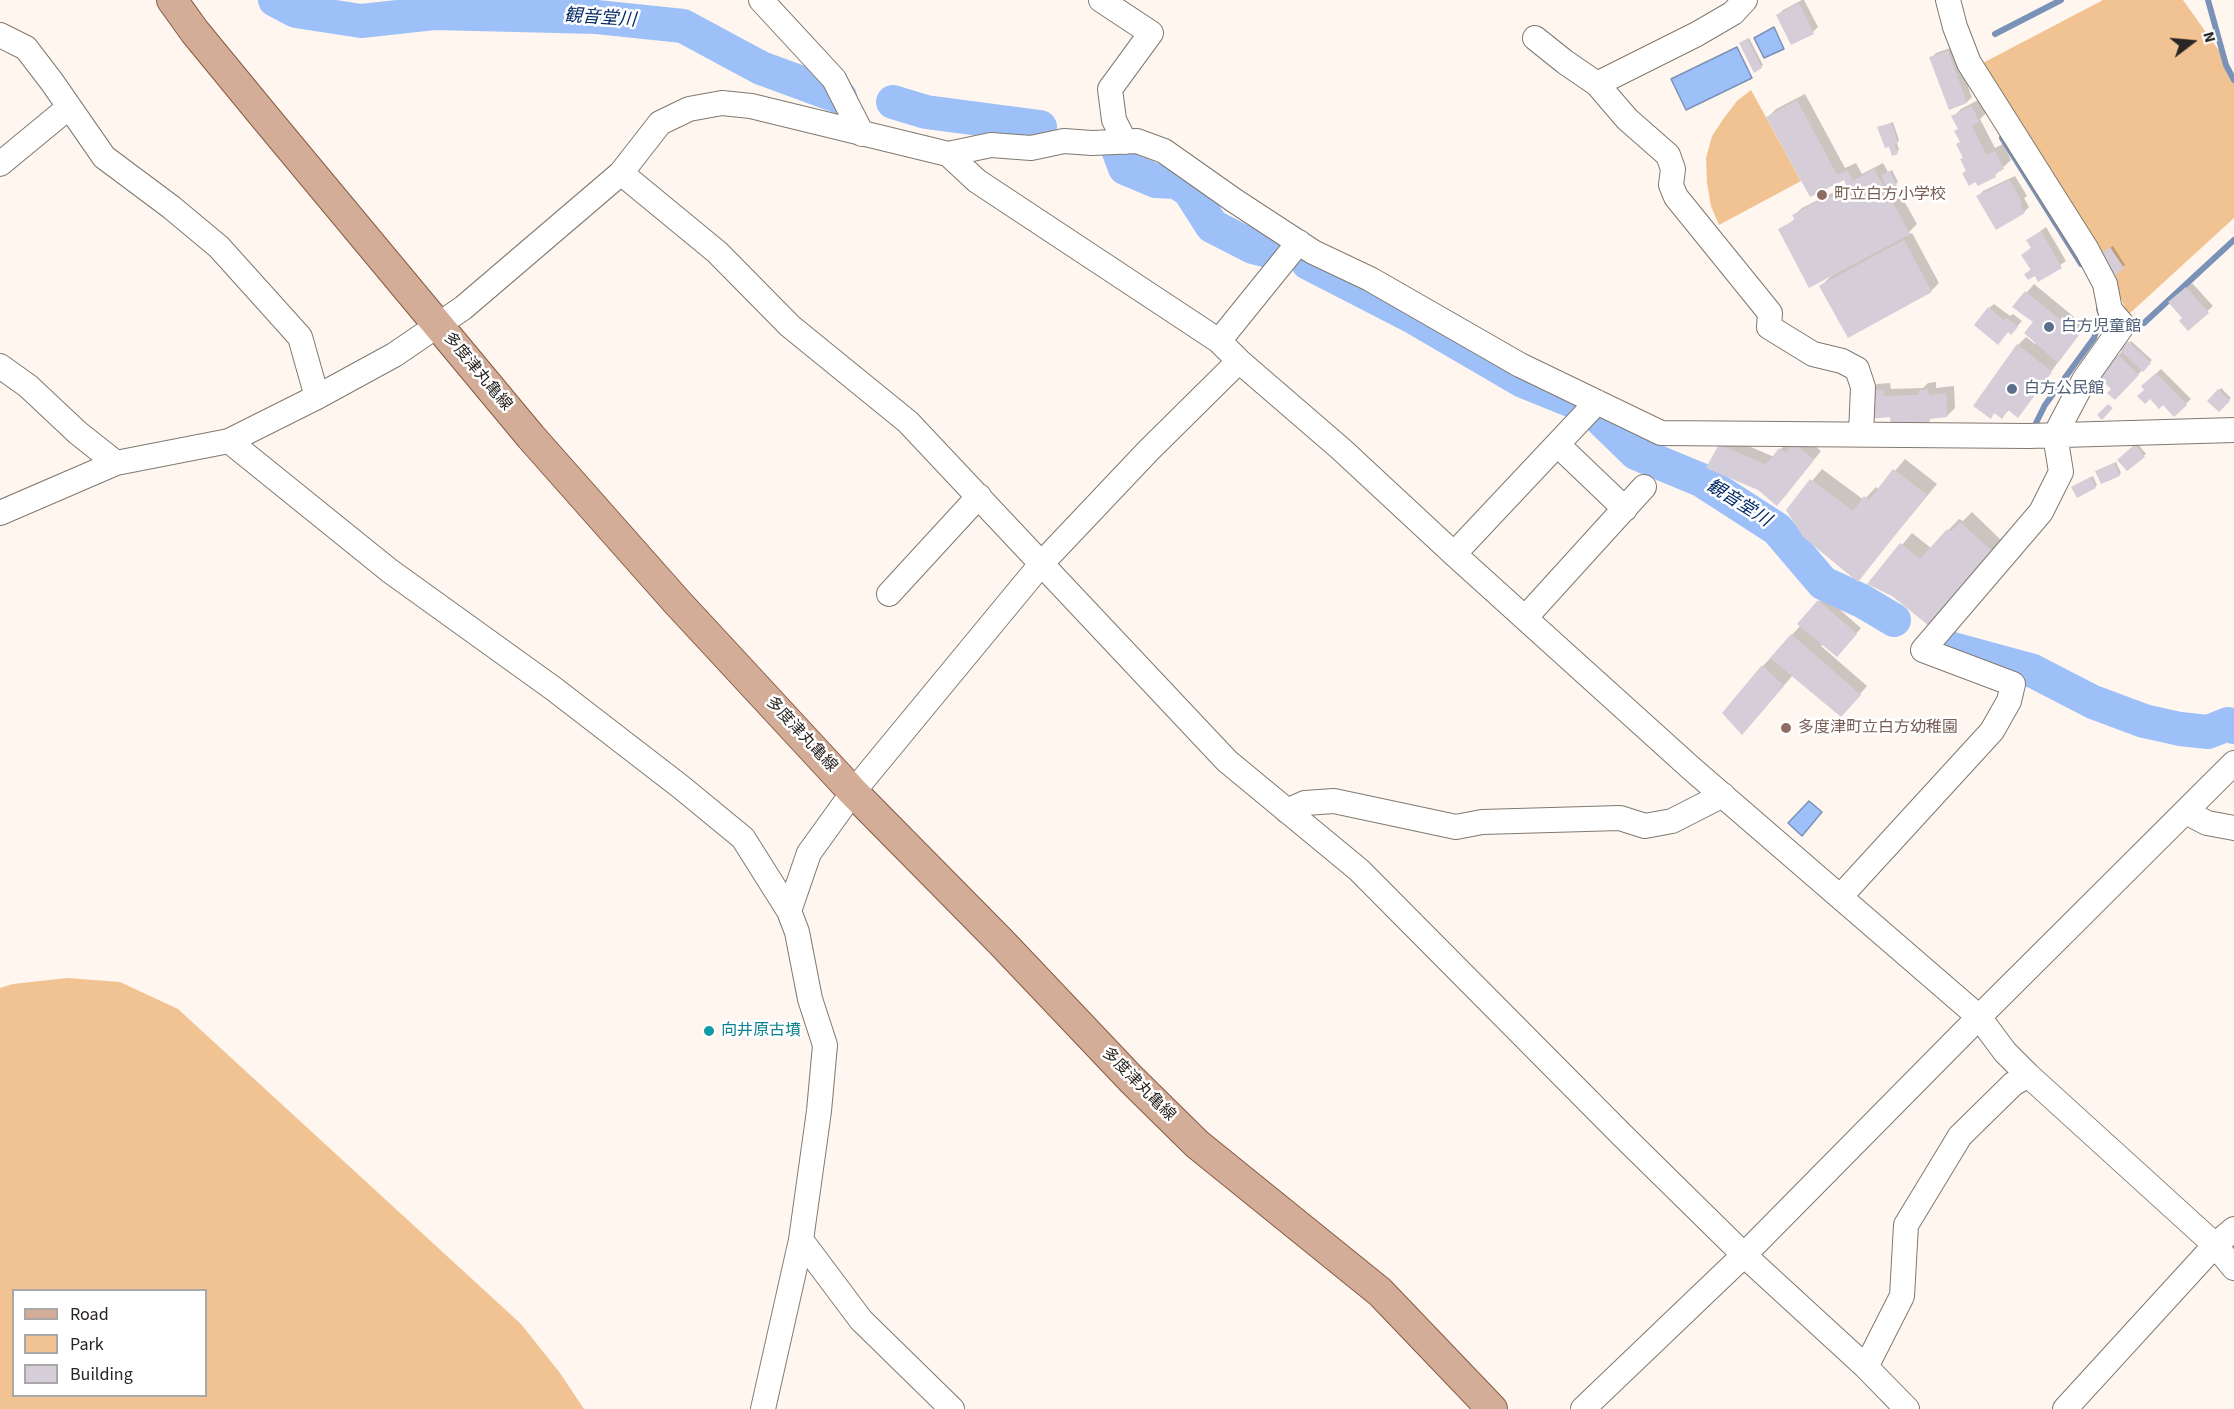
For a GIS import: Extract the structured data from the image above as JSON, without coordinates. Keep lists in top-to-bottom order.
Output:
{
  "streets": {
    "main road": ["多度津丸亀線"]
  },
  "water": ["観音堂川"],
  "places": [
    "町立白方小学校",
    "白方児童館",
    "白方公民館",
    "多度津町立白方幼稚園",
    "向井原古墳"
  ],
  "legend": ["Road", "Park", "Building"],
  "north": "right"
}
